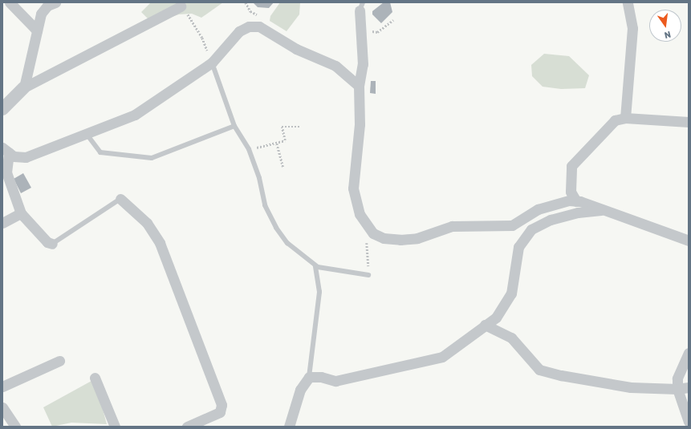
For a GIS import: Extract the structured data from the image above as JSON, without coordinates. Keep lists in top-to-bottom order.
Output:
{
  "north": "bottom"
}
